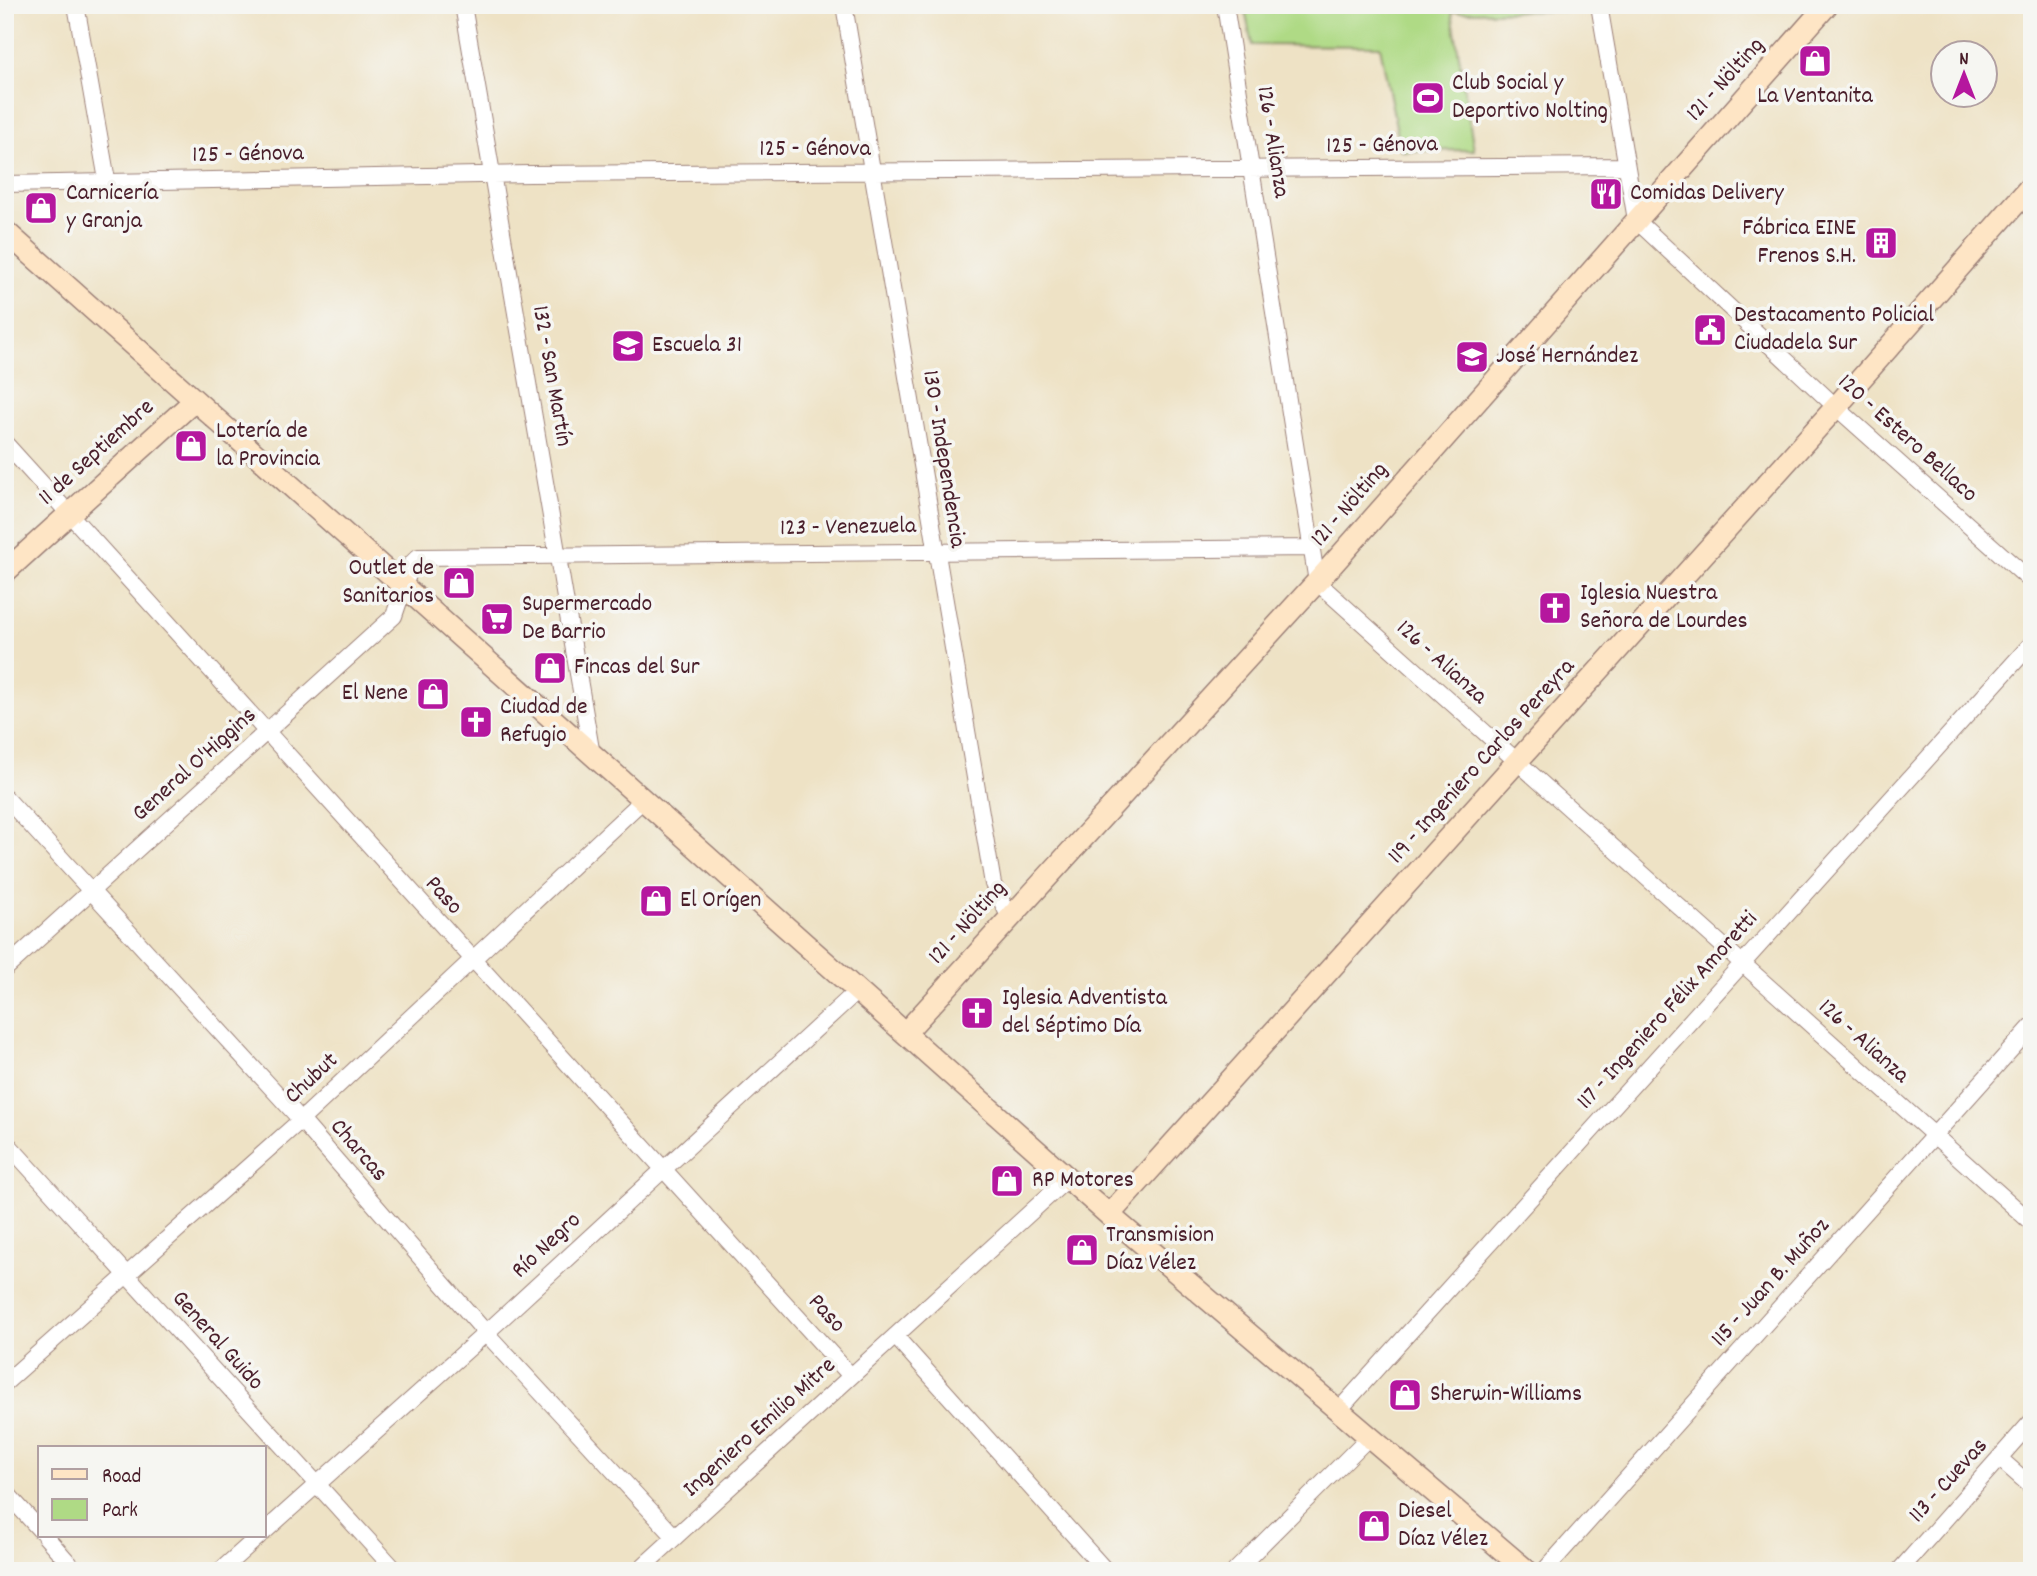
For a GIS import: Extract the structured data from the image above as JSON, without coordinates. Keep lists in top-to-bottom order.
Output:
{
  "streets": {
    "street": [
      "121 - Nölting",
      "126 - Alianza",
      "125 - Génova",
      "132 - San Martín",
      "120 - Estero Bellaco",
      "11 de Septiembre",
      "130 - Independencia",
      "123 - Venezuela",
      "119 - Ingeniero Carlos Pereyra",
      "General O'Higgins",
      "Paso",
      "117 - Ingeniero Félix Amoretti",
      "Chubut",
      "Charcas",
      "Río Negro",
      "115 - Juan B. Muñoz",
      "General Guido",
      "Ingeniero Emilio Mitre",
      "113 - Cuevas"
    ]
  },
  "crossings": [
    ["121 - Nölting", "126 - Alianza"],
    ["121 - Nölting", "120 - Estero Bellaco"],
    ["121 - Nölting", "130 - Independencia"],
    ["126 - Alianza", "125 - Génova"],
    ["126 - Alianza", "123 - Venezuela"],
    ["126 - Alianza", "119 - Ingeniero Carlos Pereyra"],
    ["126 - Alianza", "117 - Ingeniero Félix Amoretti"],
    ["126 - Alianza", "115 - Juan B. Muñoz"],
    ["125 - Génova", "132 - San Martín"],
    ["125 - Génova", "130 - Independencia"],
    ["132 - San Martín", "123 - Venezuela"],
    ["120 - Estero Bellaco", "119 - Ingeniero Carlos Pereyra"],
    ["11 de Septiembre", "Paso"],
    ["130 - Independencia", "123 - Venezuela"],
    ["123 - Venezuela", "General O'Higgins"],
    ["General O'Higgins", "Paso"],
    ["General O'Higgins", "Charcas"],
    ["Paso", "Chubut"],
    ["Paso", "Río Negro"],
    ["Paso", "Ingeniero Emilio Mitre"],
    ["Chubut", "Charcas"],
    ["Chubut", "General Guido"],
    ["Charcas", "Río Negro"],
    ["Charcas", "Ingeniero Emilio Mitre"],
    ["Río Negro", "General Guido"]
  ],
  "places": {
    "shop": [
      "La Ventanita",
      "Carnicería y Granja",
      "Lotería de la Provincia",
      "Outlet de Sanitarios",
      "Fincas del Sur",
      "El Nene",
      "El Orígen",
      "RP Motores",
      "Transmision Díaz Vélez",
      "Sherwin-Williams",
      "Diesel Díaz Vélez"
    ],
    "sports": ["Club Social y Deportivo Nolting"],
    "restaurant": ["Comidas Delivery"],
    "building": ["Fábrica EINE Frenos S.H."],
    "public building": ["Destacamento Policial Ciudadela Sur"],
    "school or university": ["Escuela 31", "José Hernández"],
    "church": ["Iglesia Nuestra Señora de Lourdes", "Ciudad de Refugio", "Iglesia Adventista del Séptimo Día"],
    "supermarket": ["Supermercado De Barrio"]
  },
  "legend": ["Road", "Park"],
  "north": "top"
}
